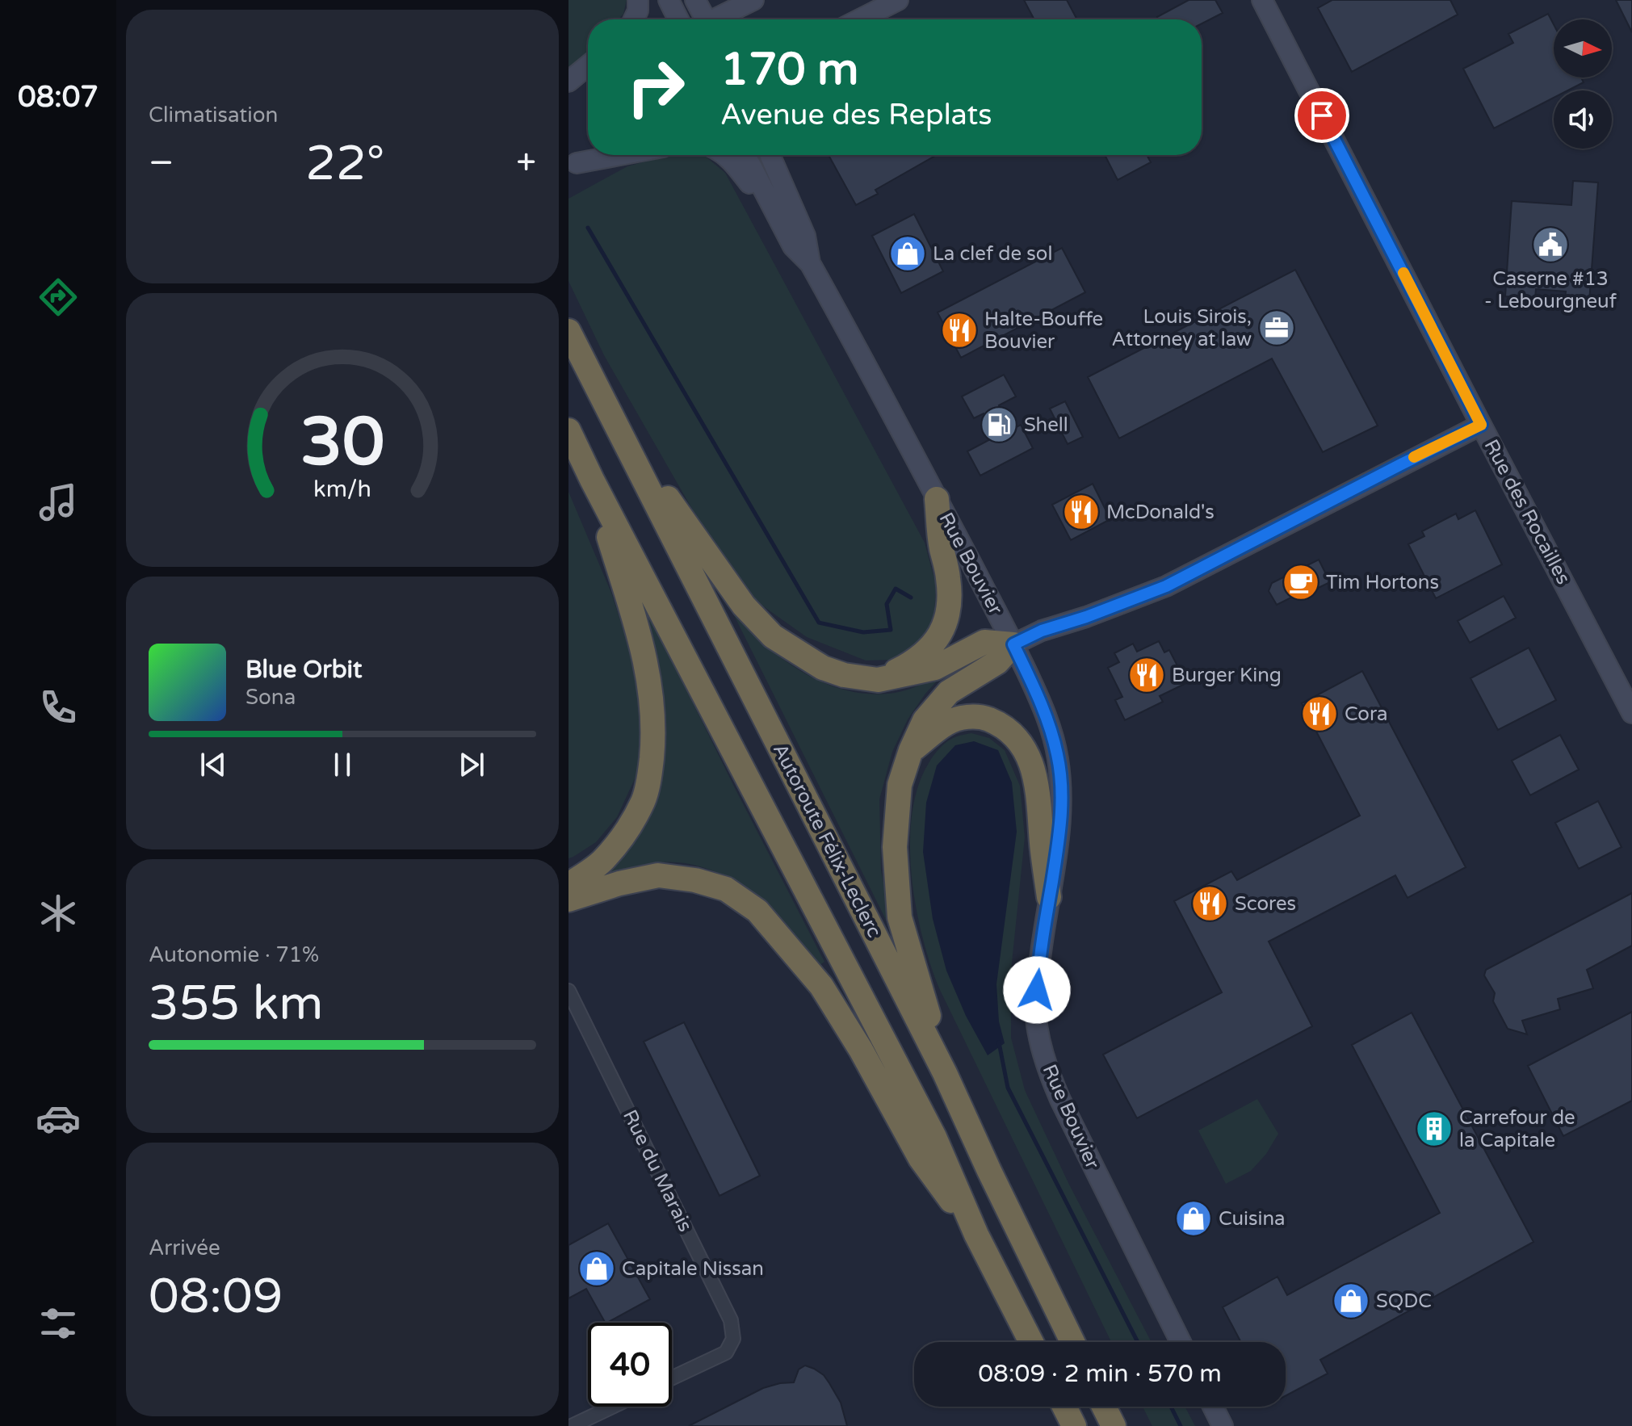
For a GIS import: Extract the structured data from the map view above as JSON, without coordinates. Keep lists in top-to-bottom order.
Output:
{
  "streets": {
    "highway": ["Autoroute Félix-Leclerc"],
    "street": ["Rue des Rocailles", "Rue Bouvier", "Rue du Marais"]
  },
  "places": {
    "public building": ["Caserne #13 - Lebourgneuf"],
    "shop": [
      "La clef de sol",
      "Cuisina",
      "Capitale Nissan",
      "SQDC"
    ],
    "office": ["Louis Sirois, Attorney at law"],
    "restaurant": [
      "Halte-Bouffe Bouvier",
      "McDonald's",
      "Burger King",
      "Cora",
      "Scores"
    ],
    "fuel station": ["Shell"],
    "cafe": ["Tim Hortons"],
    "building": ["Carrefour de la Capitale"]
  },
  "north": "right",
  "page": {
    "tabs": "08:07",
    "tile": [
      "Climatisation",
      ["Autonomie · 71%", "355 km"],
      ["Arrivée", "08:09"]
    ],
    "turn": ["170 m", "Avenue des Replats"],
    "heat": ["−", "22°", "+"],
    "song": ["Blue Orbit", "Sona"],
    "limit": "40",
    "trip": "08:09 · 2 min · 570 m",
    "gauge": ["30", "km/h"]
  }
}
